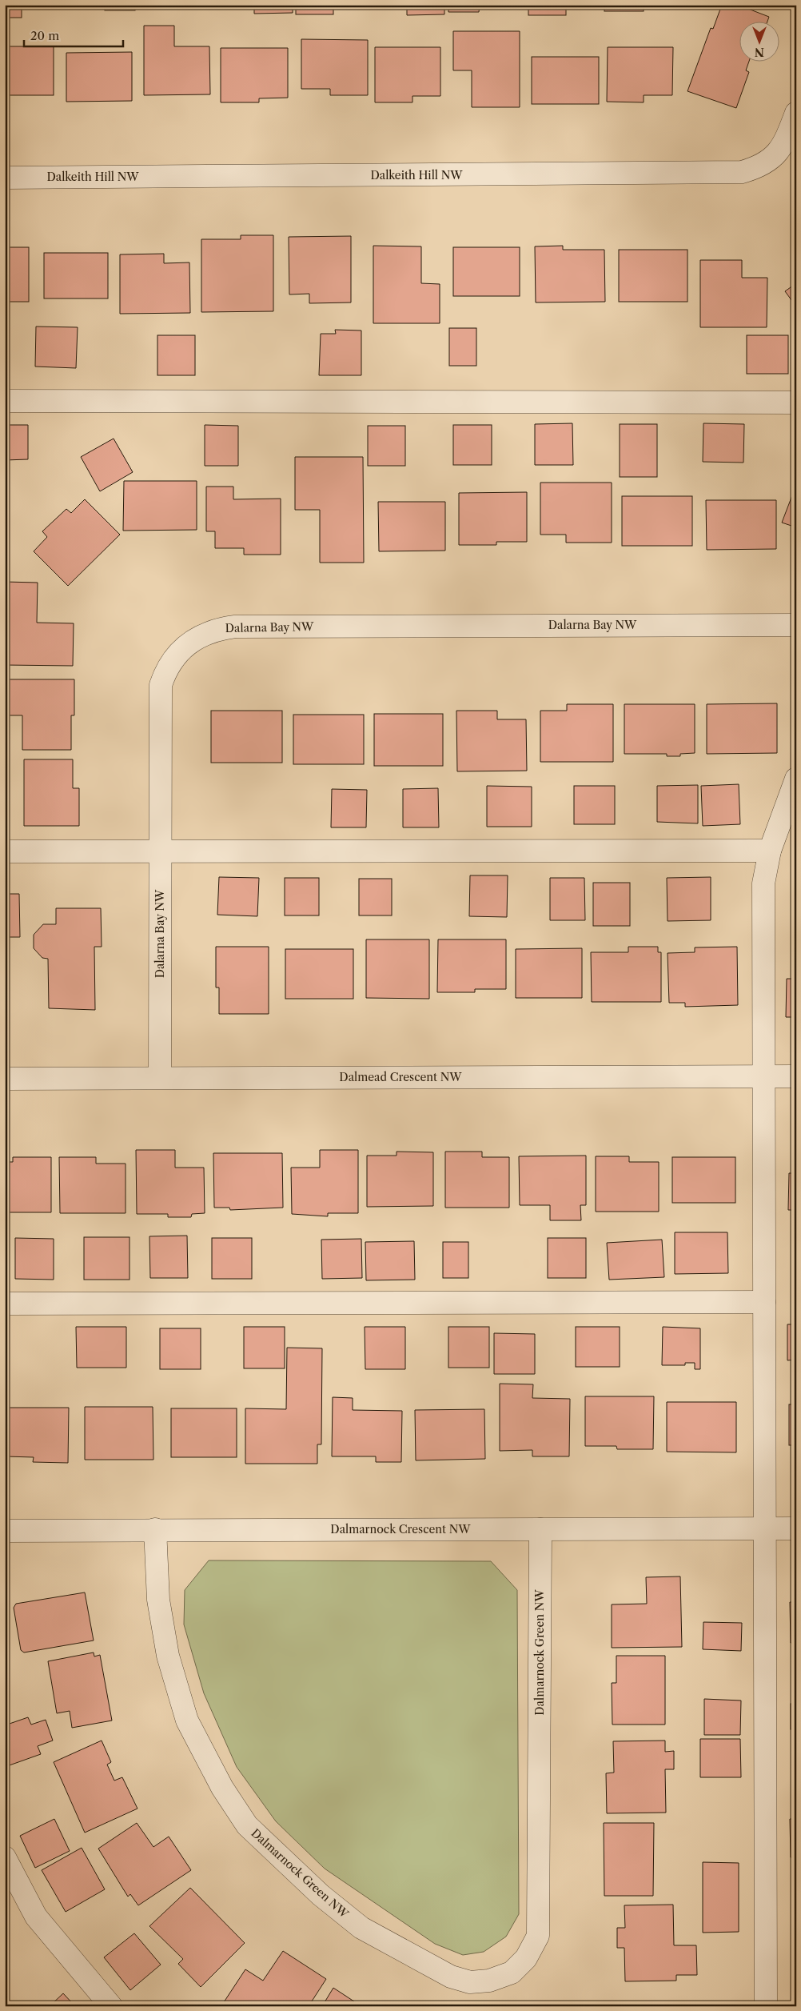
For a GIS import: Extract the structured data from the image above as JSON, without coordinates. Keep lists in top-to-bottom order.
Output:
{
  "streets": {
    "street": [
      "Dalkeith Hill NW",
      "Dalarna Bay NW",
      "Dalmead Crescent NW",
      "Dalmarnock Crescent NW",
      "Dalmarnock Green NW"
    ]
  },
  "crossings": [
    ["Dalarna Bay NW", "Dalmead Crescent NW"],
    ["Dalmarnock Crescent NW", "Dalmarnock Green NW"]
  ],
  "scale_bar": "20 m",
  "north": "bottom"
}
